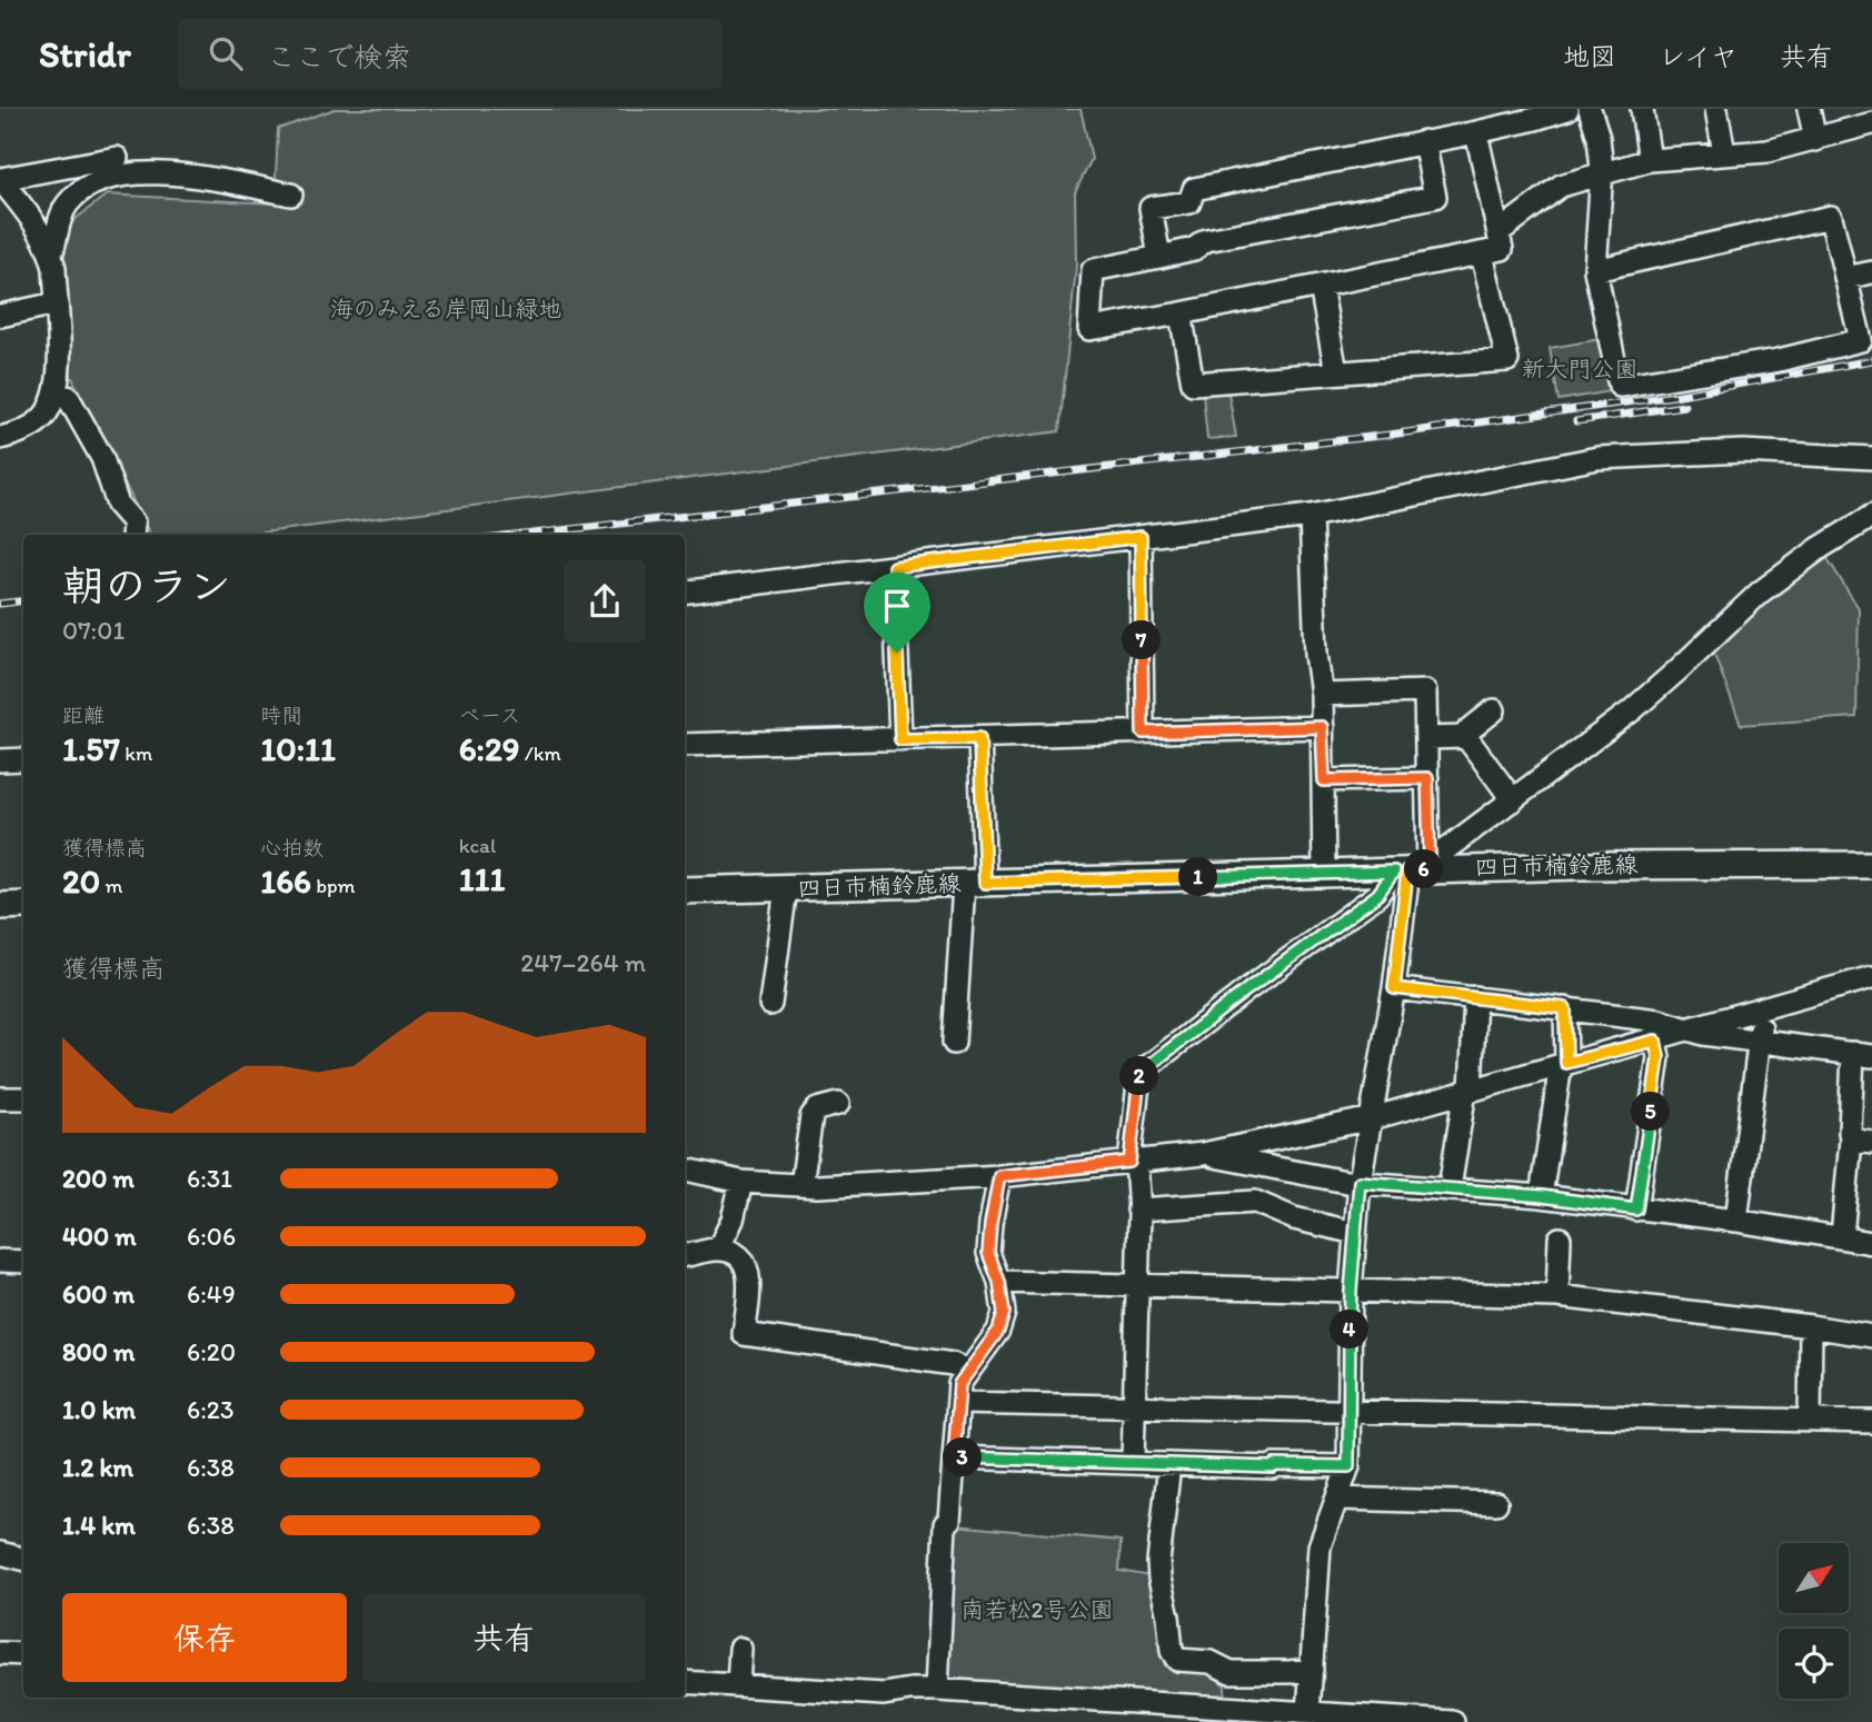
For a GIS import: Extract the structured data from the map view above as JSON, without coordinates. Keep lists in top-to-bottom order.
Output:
{
  "streets": {
    "main road": ["四日市楠鈴鹿線"]
  },
  "parks": ["海のみえる岸岡山緑地", "新大門公園", "南若松2号公園"],
  "north": "top right",
  "page": {
    "header": "Stridr",
    "search": "ここで検索",
    "nav": ["地図", "レイヤ", "共有"],
    "heading": ["朝のラン", "07:01"],
    "pins": [
      "7",
      "6",
      "1",
      "2",
      "5",
      "4",
      "3"
    ],
    "stats": [
      ["距離", "1.57 km"],
      ["時間", "10:11"],
      ["ペース", "6:29 /km"],
      ["獲得標高", "20 m"],
      ["心拍数", "166 bpm"],
      ["kcal", "111"]
    ],
    "chart": ["獲得標高", "247–264 m"],
    "list": [
      {
        "name": "200 m",
        "note": "6:31"
      },
      {
        "name": "400 m",
        "note": "6:06"
      },
      {
        "name": "600 m",
        "note": "6:49"
      },
      {
        "name": "800 m",
        "note": "6:20"
      },
      {
        "name": "1.0 km",
        "note": "6:23"
      },
      {
        "name": "1.2 km",
        "note": "6:38"
      },
      {
        "name": "1.4 km",
        "note": "6:38"
      }
    ],
    "buttons": ["保存", "共有"]
  }
}
